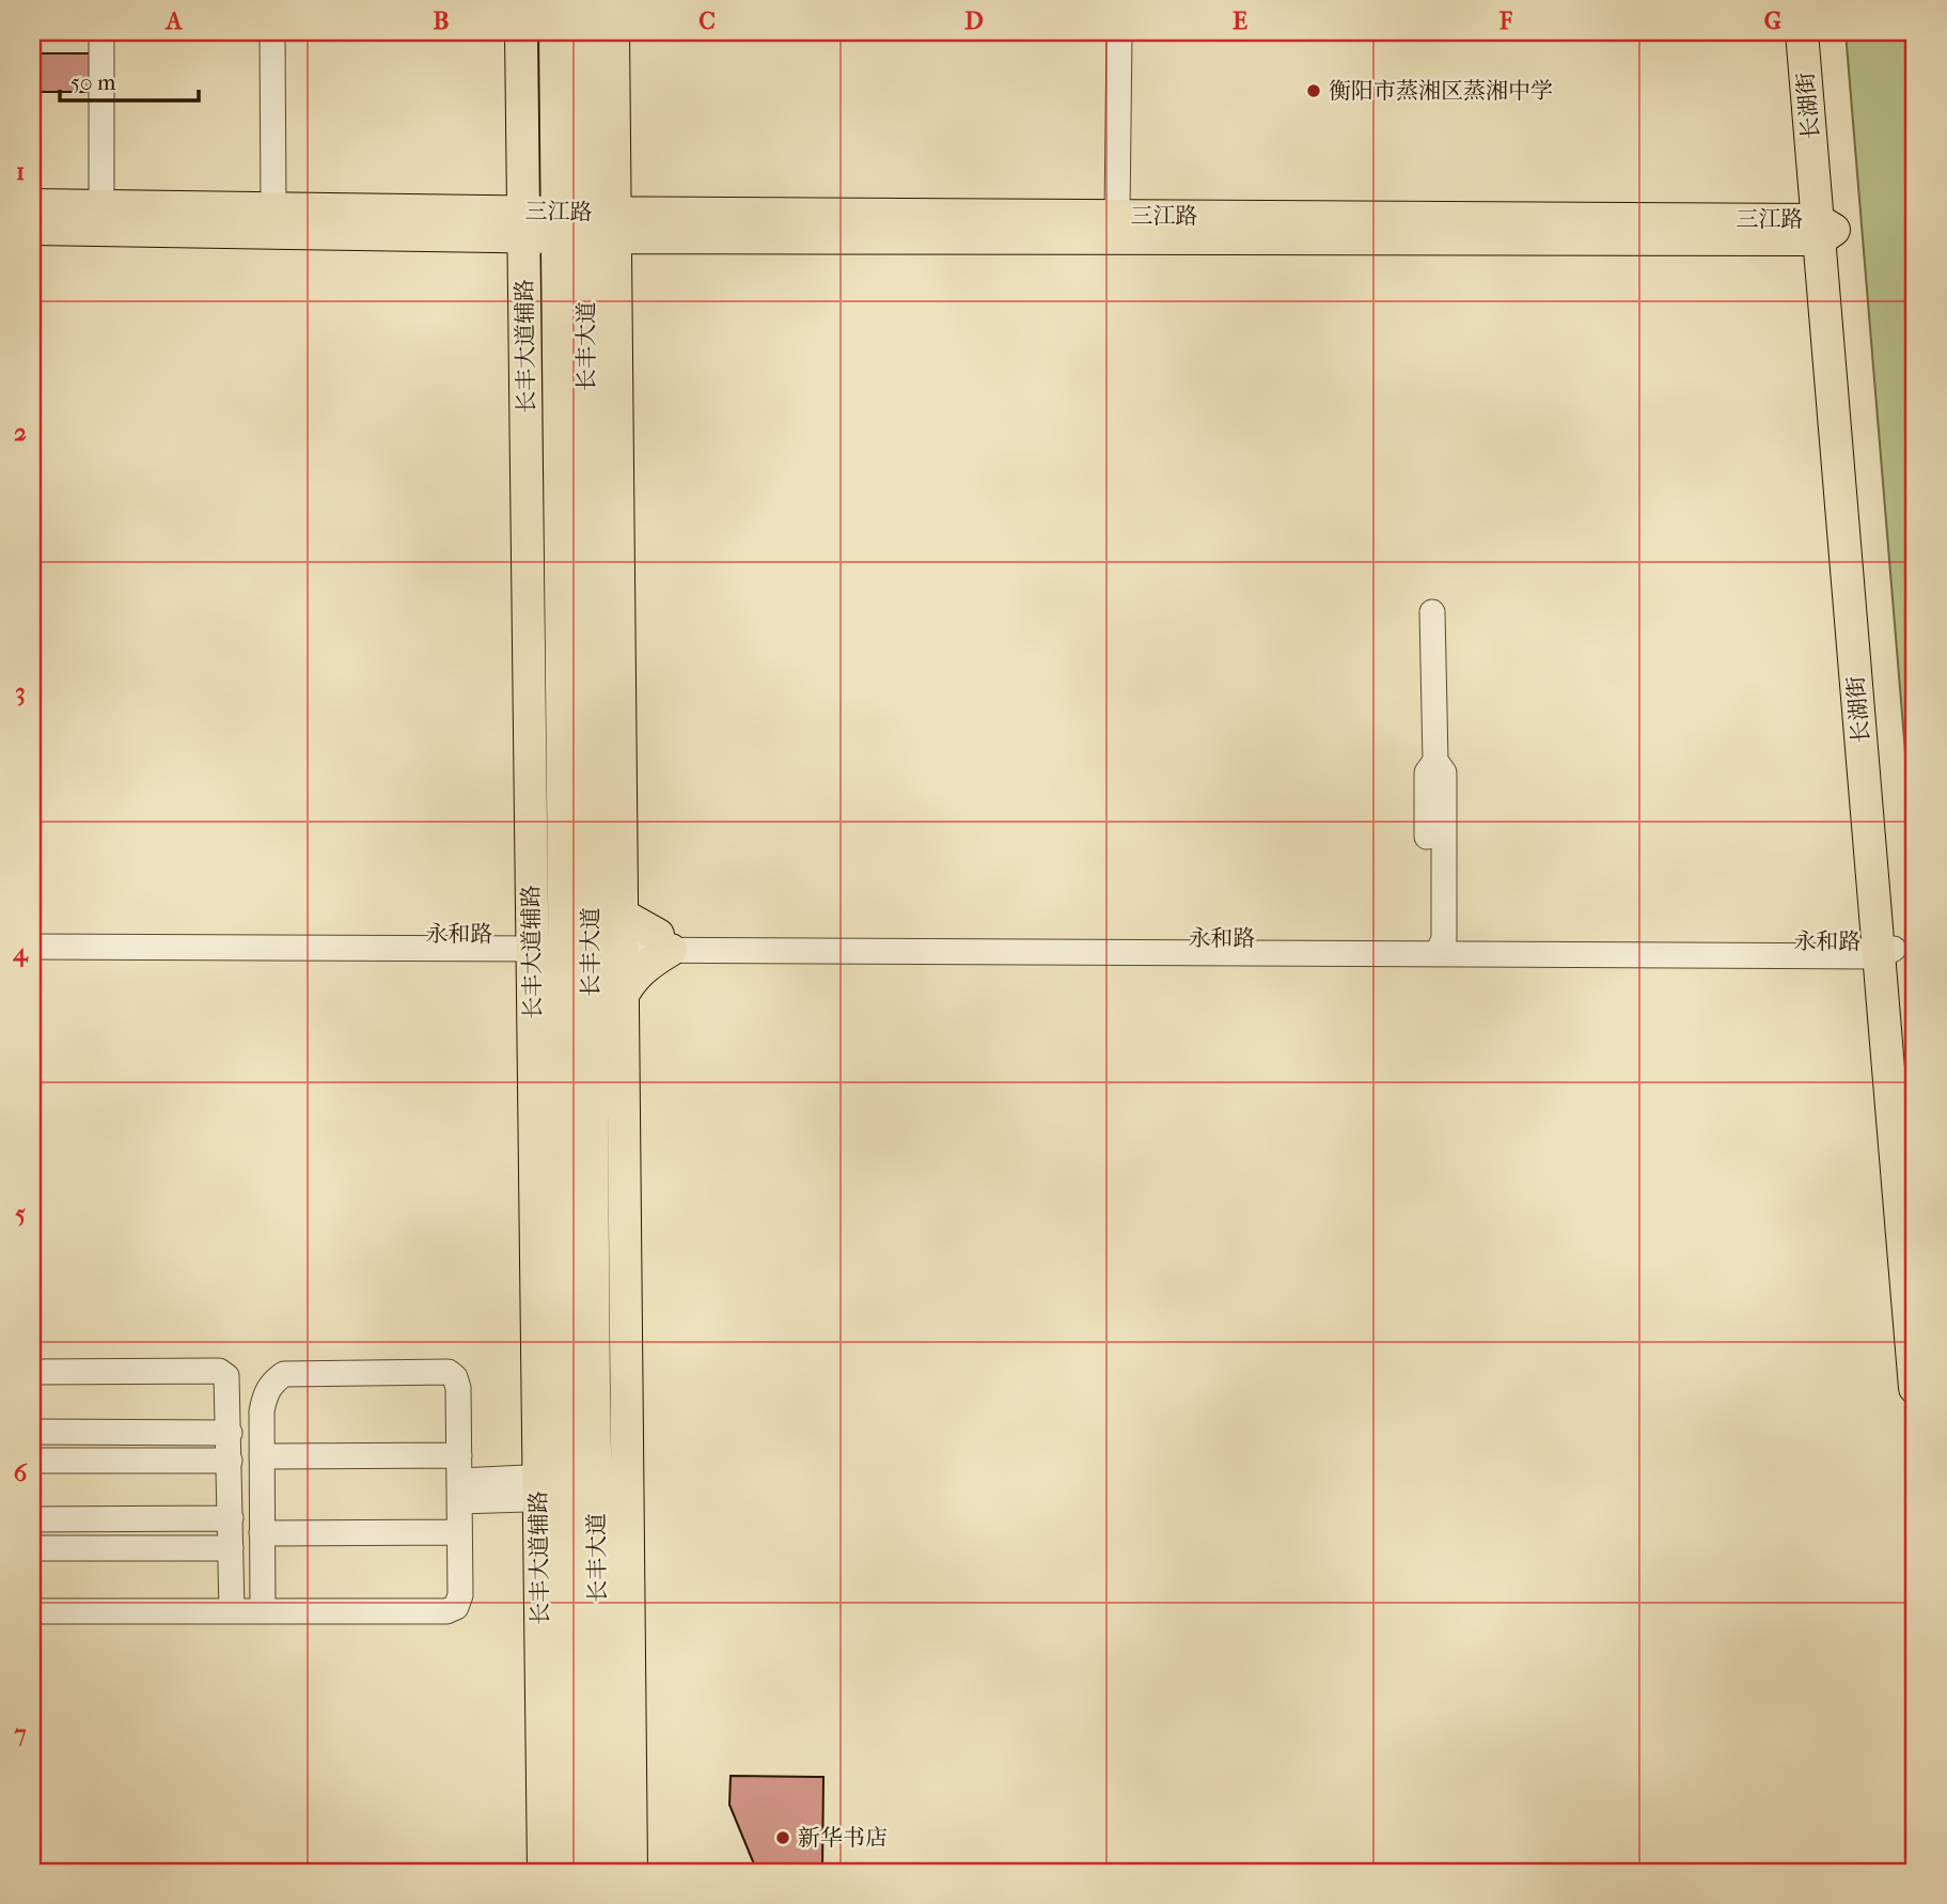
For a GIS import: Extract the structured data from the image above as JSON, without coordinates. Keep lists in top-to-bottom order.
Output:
{
  "streets": {
    "main road": [
      "长湖街",
      "三江路",
      "长丰大道辅路",
      "长丰大道"
    ],
    "street": ["永和路"]
  },
  "crossings": [
    ["长湖街", "三江路"],
    ["长湖街", "永和路"],
    ["三江路", "长丰大道辅路"],
    ["三江路", "长丰大道"],
    ["长丰大道辅路", "长丰大道"],
    ["长丰大道辅路", "永和路"],
    ["长丰大道", "永和路"]
  ],
  "places": ["衡阳市蒸湘区蒸湘中学", "新华书店"],
  "scale_bar": "50 m",
  "grid": {
    "columns": [
      "A",
      "B",
      "C",
      "D",
      "E",
      "F",
      "G"
    ],
    "rows": [
      "1",
      "2",
      "3",
      "4",
      "5",
      "6",
      "7"
    ]
  }
}
